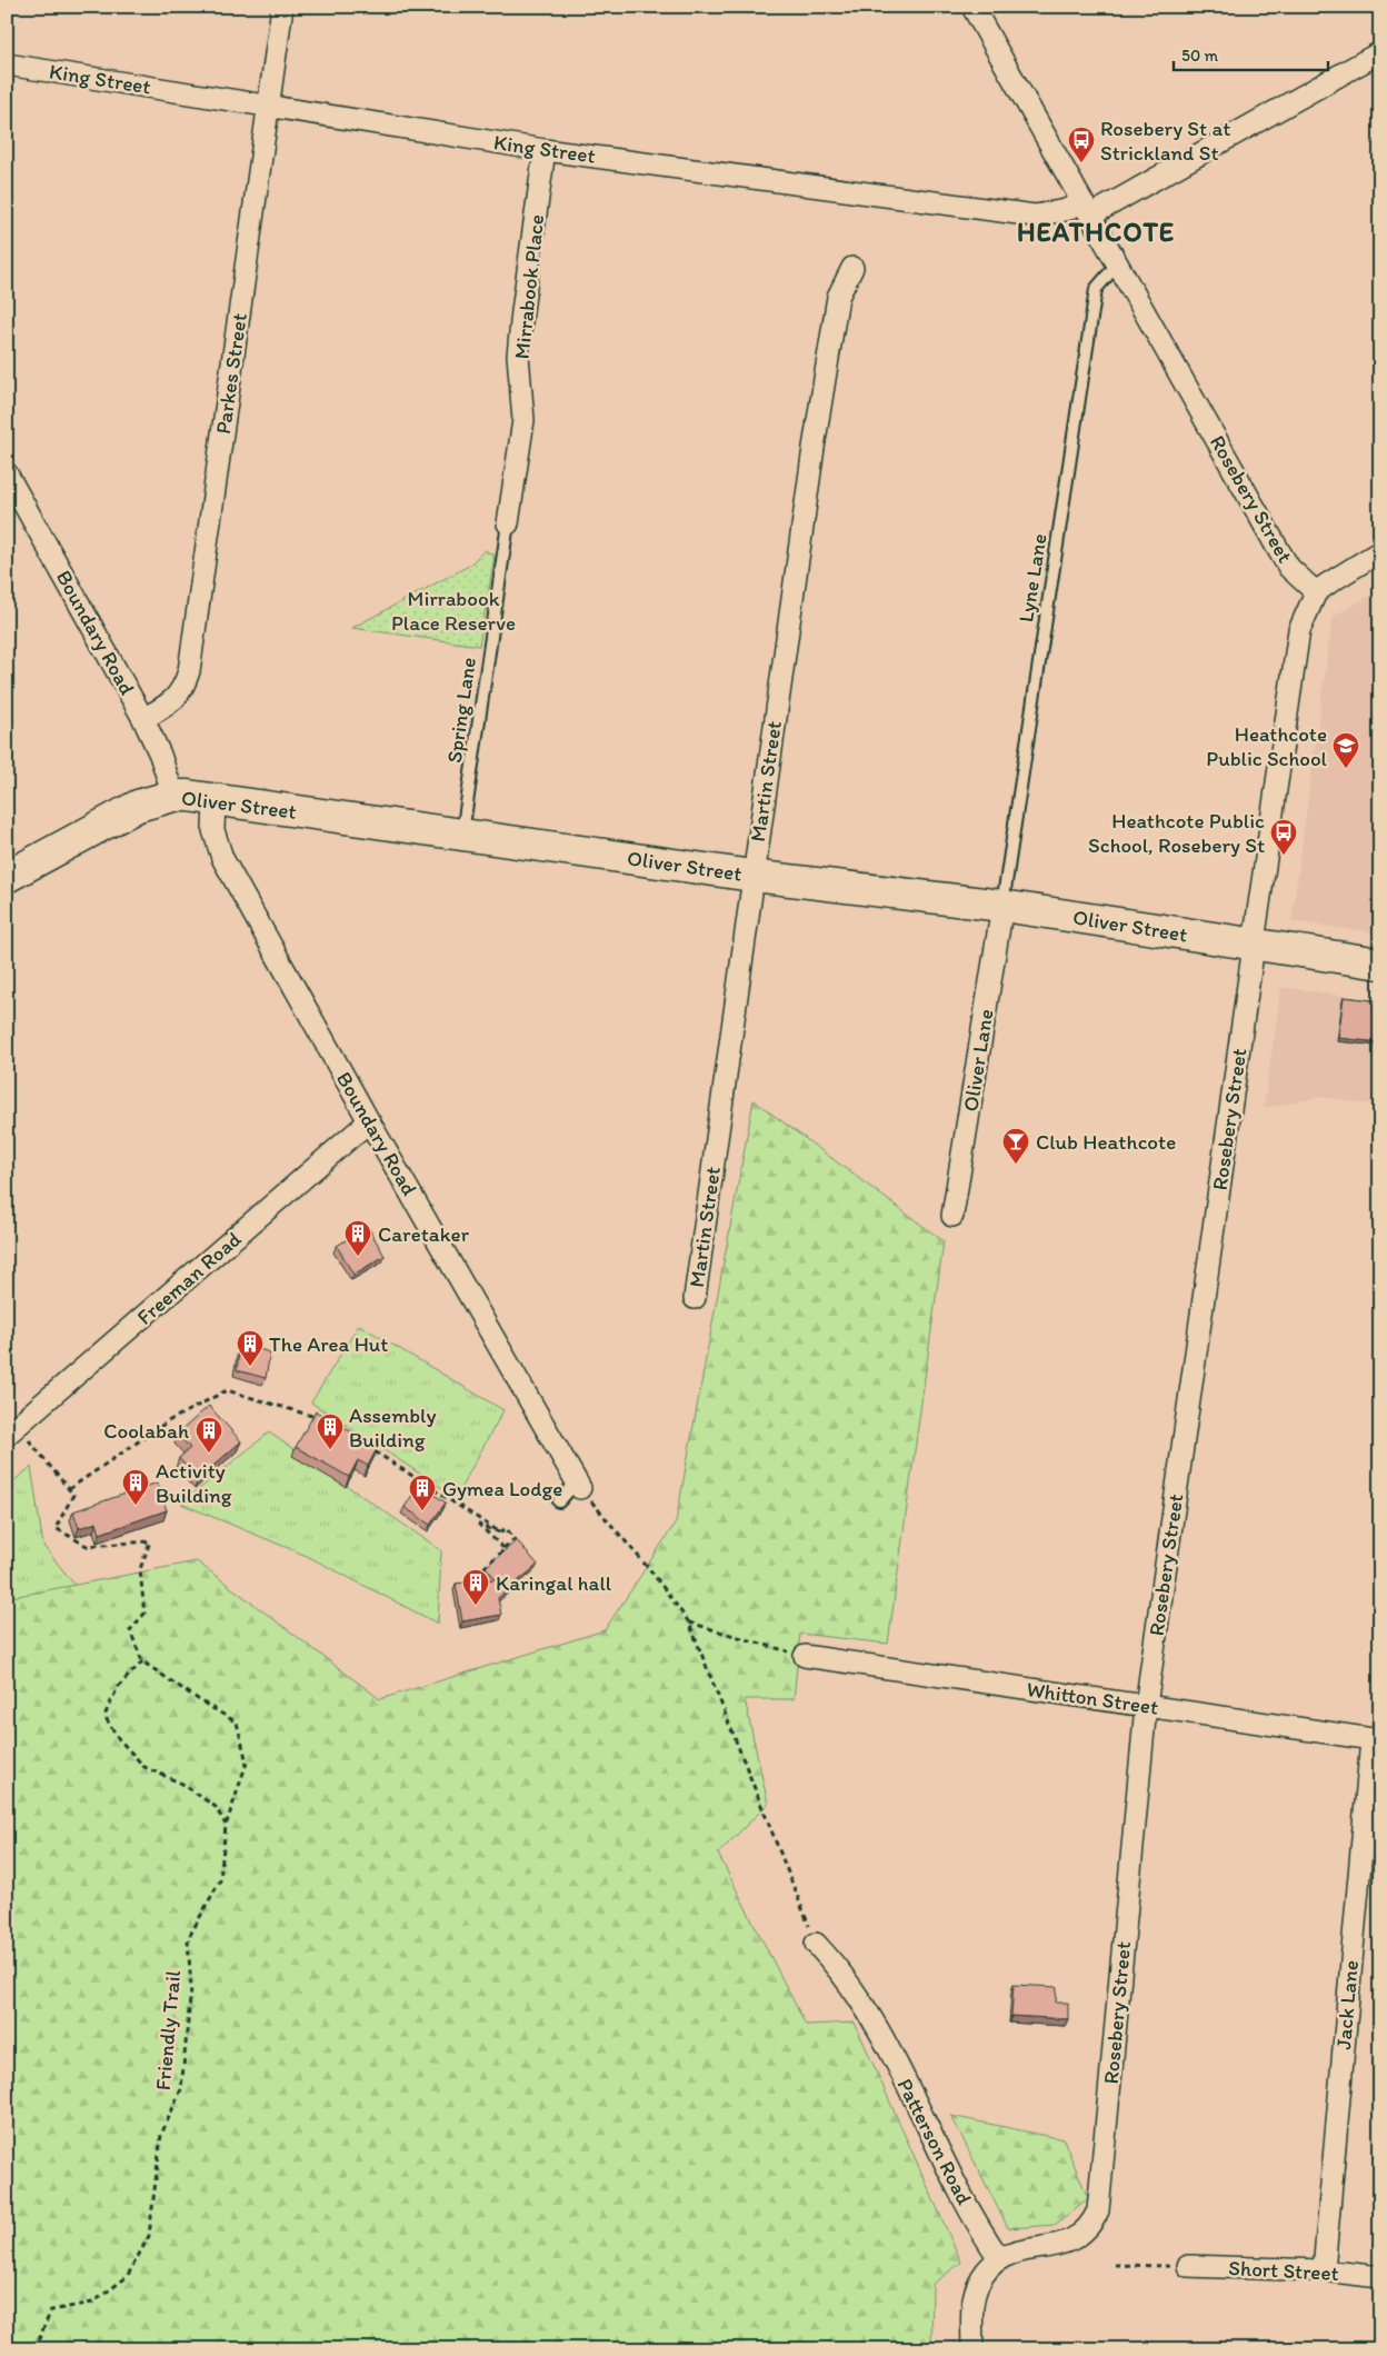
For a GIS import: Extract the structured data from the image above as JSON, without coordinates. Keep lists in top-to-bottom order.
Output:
{
  "streets": {
    "street": [
      "King Street",
      "Mirrabook Place",
      "Parkes Street",
      "Rosebery Street",
      "Boundary Road",
      "Martin Street",
      "Oliver Street",
      "Oliver Lane",
      "Freeman Road",
      "Whitton Street",
      "Jack Lane",
      "Patterson Road",
      "Short Street"
    ],
    "lane": ["Lyne Lane", "Spring Lane"],
    "path": ["Friendly Trail"]
  },
  "crossings": [
    ["King Street", "Mirrabook Place"],
    ["King Street", "Parkes Street"],
    ["King Street", "Rosebery Street"],
    ["Mirrabook Place", "Spring Lane"],
    ["Parkes Street", "Boundary Road"],
    ["Rosebery Street", "Lyne Lane"],
    ["Rosebery Street", "Oliver Street"],
    ["Rosebery Street", "Whitton Street"],
    ["Rosebery Street", "Patterson Road"],
    ["Lyne Lane", "Oliver Street"],
    ["Lyne Lane", "Oliver Lane"],
    ["Boundary Road", "Oliver Street"],
    ["Boundary Road", "Freeman Road"],
    ["Spring Lane", "Oliver Street"],
    ["Martin Street", "Oliver Street"],
    ["Oliver Street", "Oliver Lane"],
    ["Whitton Street", "Jack Lane"],
    ["Jack Lane", "Short Street"]
  ],
  "districts": ["HEATHCOTE"],
  "parks": ["Mirrabook Place Reserve"],
  "places": {
    "bus stop": ["Rosebery St at Strickland St", "Heathcote Public School, Rosebery St"],
    "school or university": ["Heathcote Public School"],
    "bar": ["Club Heathcote"],
    "building": [
      "Caretaker",
      "The Area Hut",
      "Assembly Building",
      "Coolabah",
      "Activity Building",
      "Gymea Lodge",
      "Karingal hall"
    ]
  },
  "scale_bar": "50 m"
}
